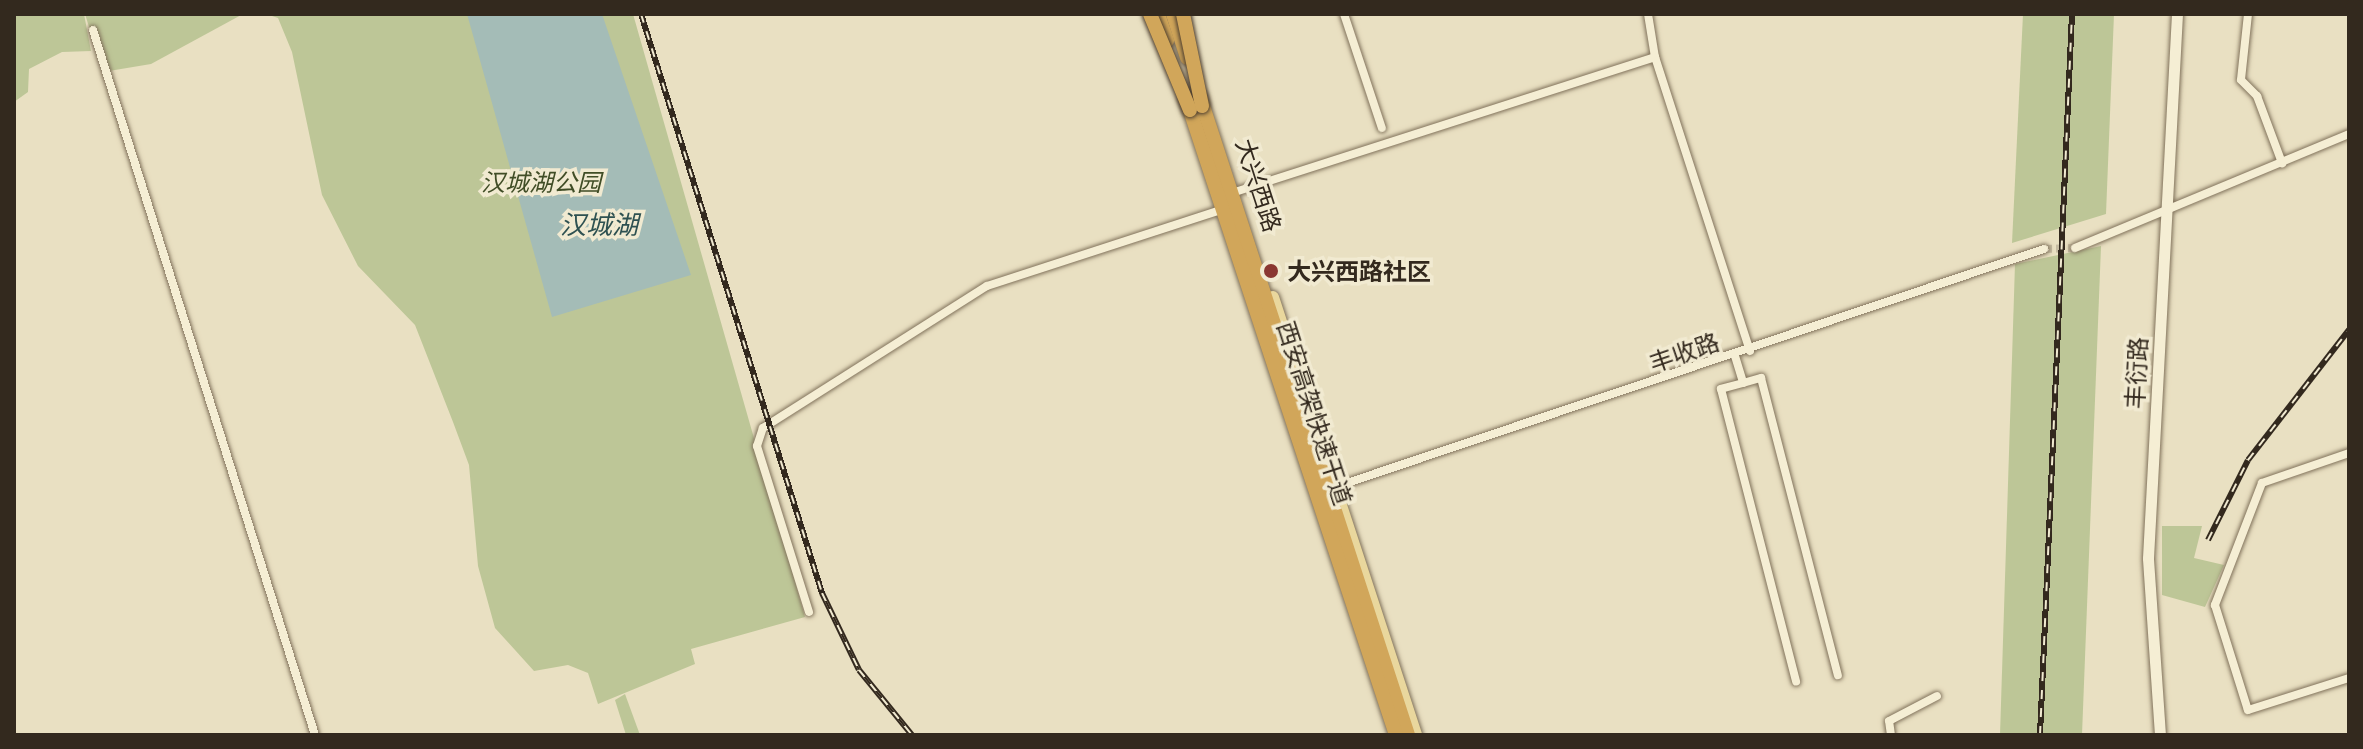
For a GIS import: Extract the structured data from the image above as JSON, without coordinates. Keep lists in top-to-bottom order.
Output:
{
  "streets": {
    "highway": ["西安高架快速干道"],
    "main road": ["大兴西路"],
    "street": ["丰收路", "丰衍路"]
  },
  "crossings": [
    ["大兴西路", "丰收路"]
  ],
  "water": ["汉城湖"],
  "parks": ["汉城湖公园"],
  "places": ["大兴西路社区"]
}
